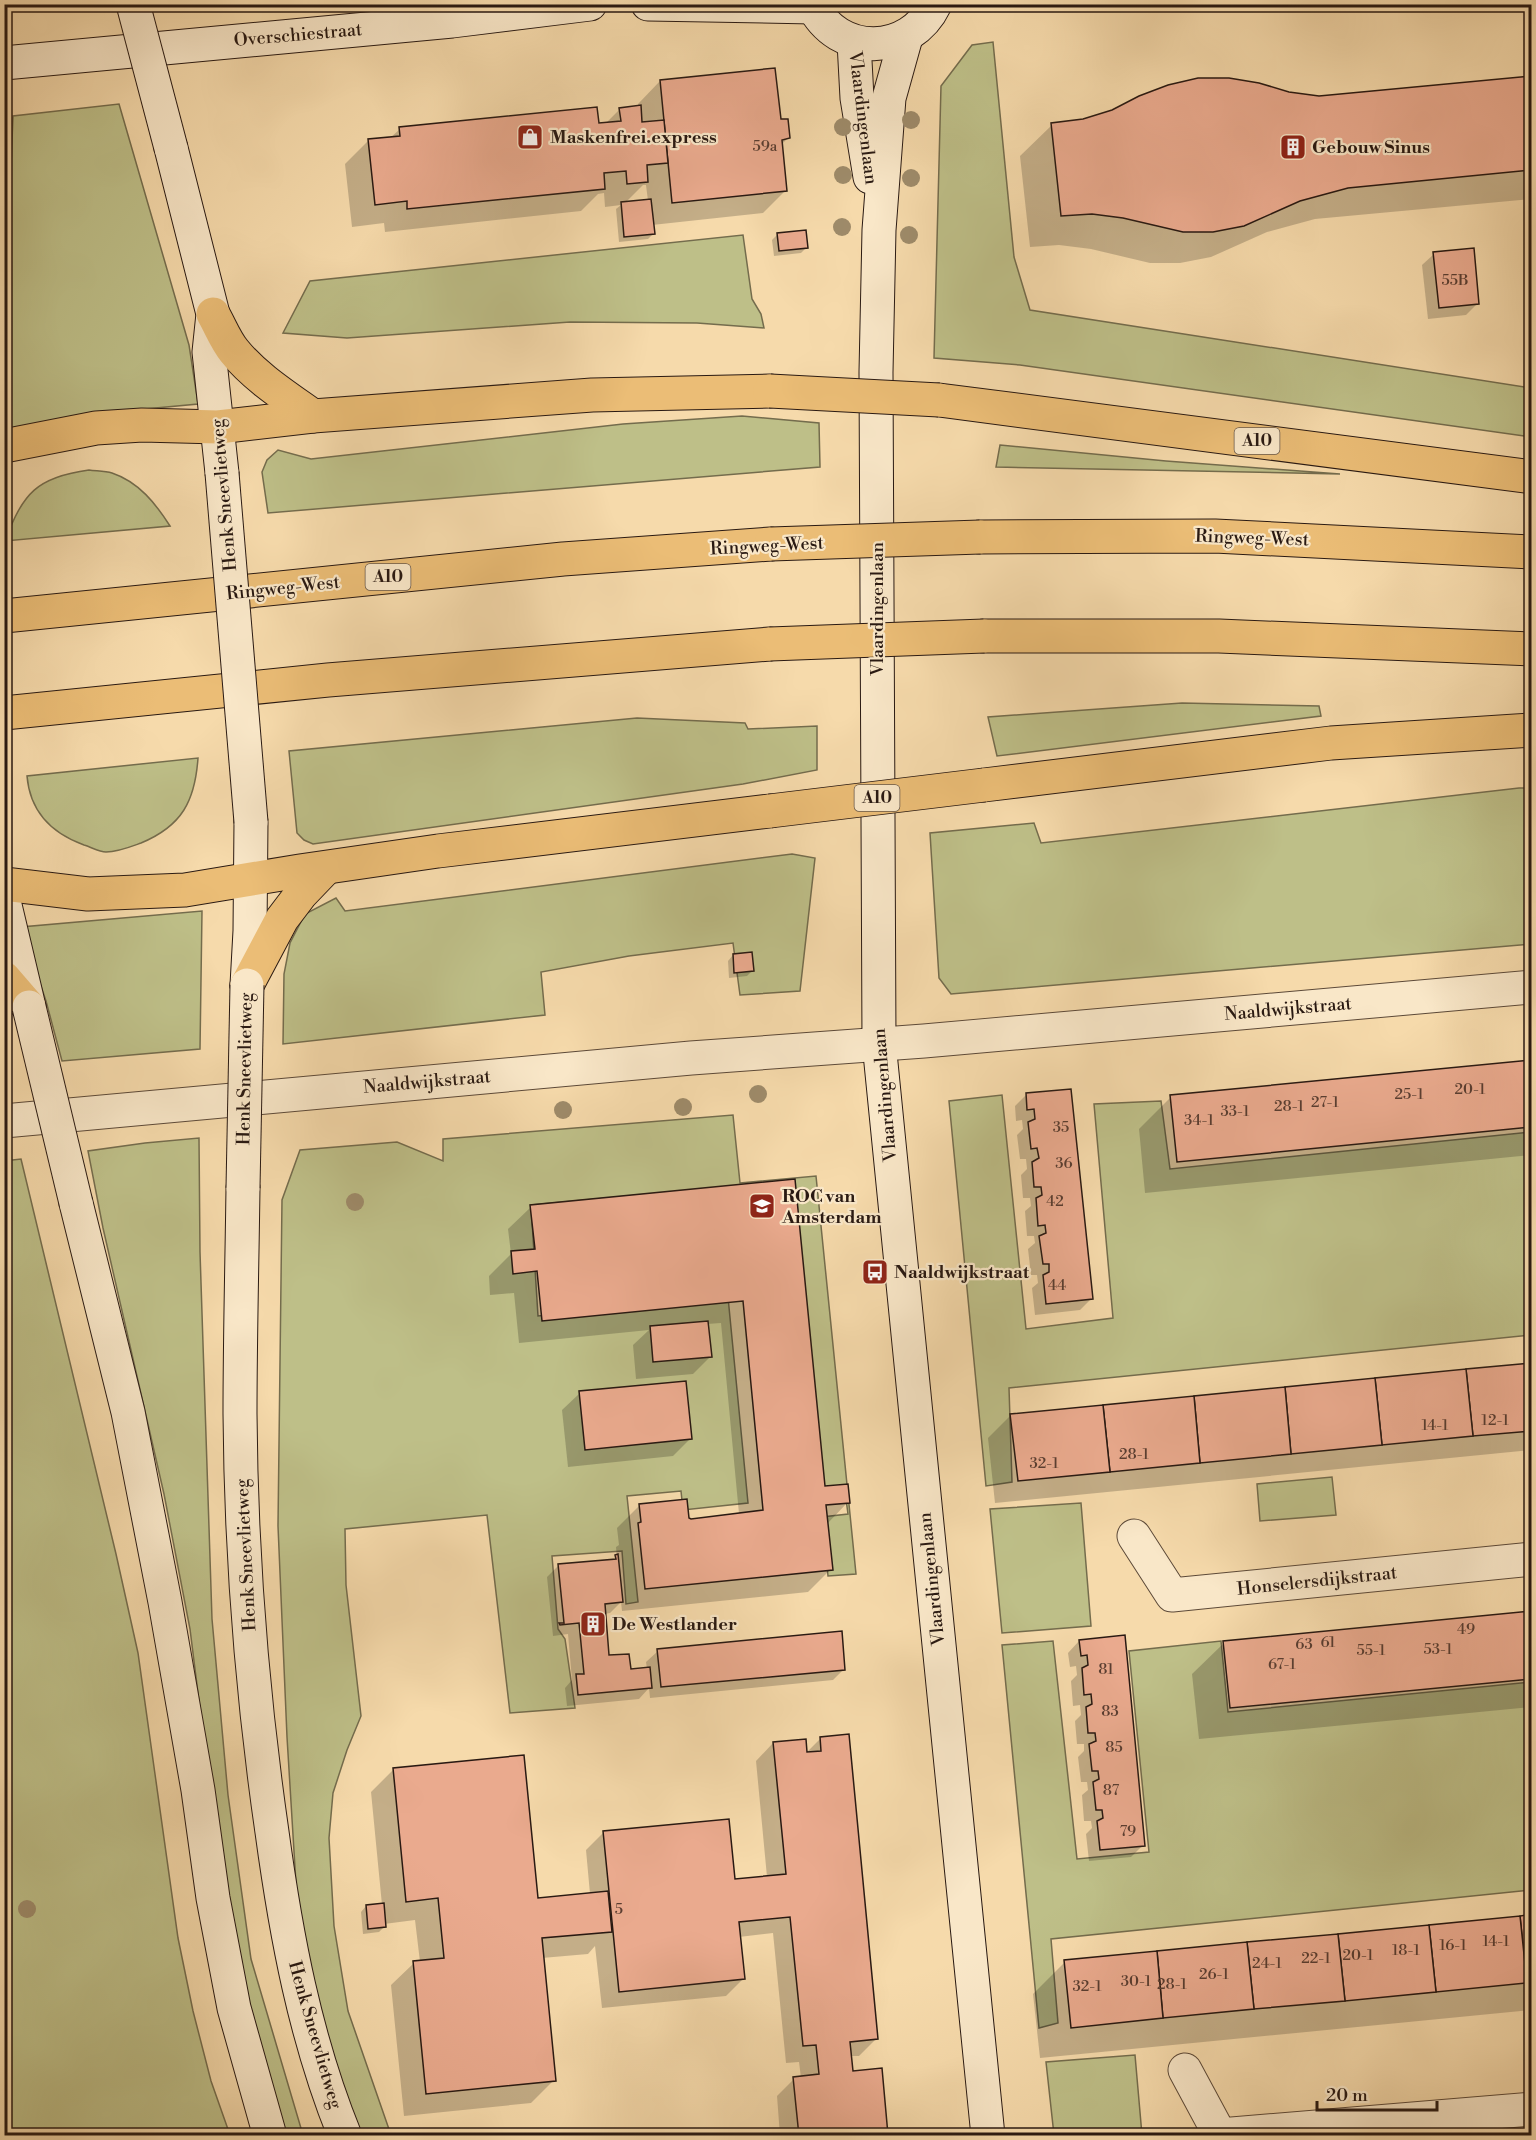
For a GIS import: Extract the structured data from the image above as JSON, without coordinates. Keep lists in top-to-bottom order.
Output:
{
  "streets": {
    "highway": ["A10", "Ringweg-West"],
    "street": [
      "Overschiestraat",
      "Vlaardingenlaan",
      "Henk Sneevlietweg",
      "Naaldwijkstraat",
      "Honselersdijkstraat"
    ]
  },
  "crossings": [
    ["Vlaardingenlaan", "Naaldwijkstraat"],
    ["A10", "Henk Sneevlietweg"]
  ],
  "places": {
    "shop": ["Maskenfrei.express"],
    "building": ["Gebouw Sinus", "De Westlander"],
    "school or university": ["ROC van Amsterdam"],
    "bus stop": ["Naaldwijkstraat"]
  },
  "house_numbers": [
    "59a",
    "55B",
    "20-1",
    "25-1",
    "27-1",
    "28-1",
    "33-1",
    "34-1",
    "35",
    "36",
    "42",
    "44",
    "12-1",
    "14-1",
    "28-1",
    "32-1",
    "49",
    "61",
    "63",
    "53-1",
    "55-1",
    "67-1",
    "81",
    "83",
    "85",
    "87",
    "79",
    "5",
    "14-1",
    "16-1",
    "18-1",
    "20-1",
    "22-1",
    "24-1",
    "26-1",
    "30-1",
    "28-1",
    "32-1"
  ],
  "scale_bar": "20 m"
}
